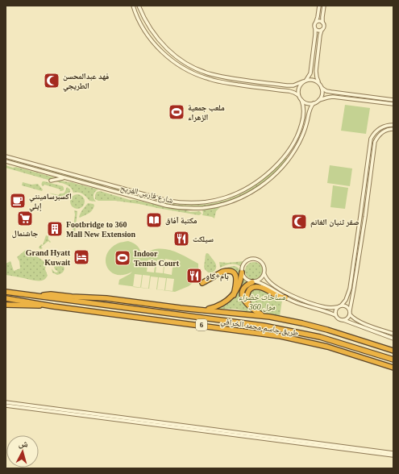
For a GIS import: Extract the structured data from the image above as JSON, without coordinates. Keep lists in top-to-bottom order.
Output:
{
  "streets": {
    "highway": ["6", "طريق جاسم محمد الخرافي"],
    "street": ["شارع فارس الفريح"]
  },
  "parks": ["مساحات خضراء 360 مول"],
  "places": {
    "mosque": ["فهد عبدالمحسن الطريجي", "صقر ثنيان الغانم"],
    "sports": ["ملعب جمعية الزهراء", "Indoor Tennis Court"],
    "cafe": ["اكسبرسامينتي إيلي"],
    "supermarket": ["جاشنمال"],
    "library": ["مكتبة آفاق"],
    "building": ["Footbridge to 360 Mall New Extension"],
    "restaurant": ["سيلكت", "بام+كاو"],
    "hotel": ["Grand Hyatt Kuwait"]
  },
  "north": "top"
}
